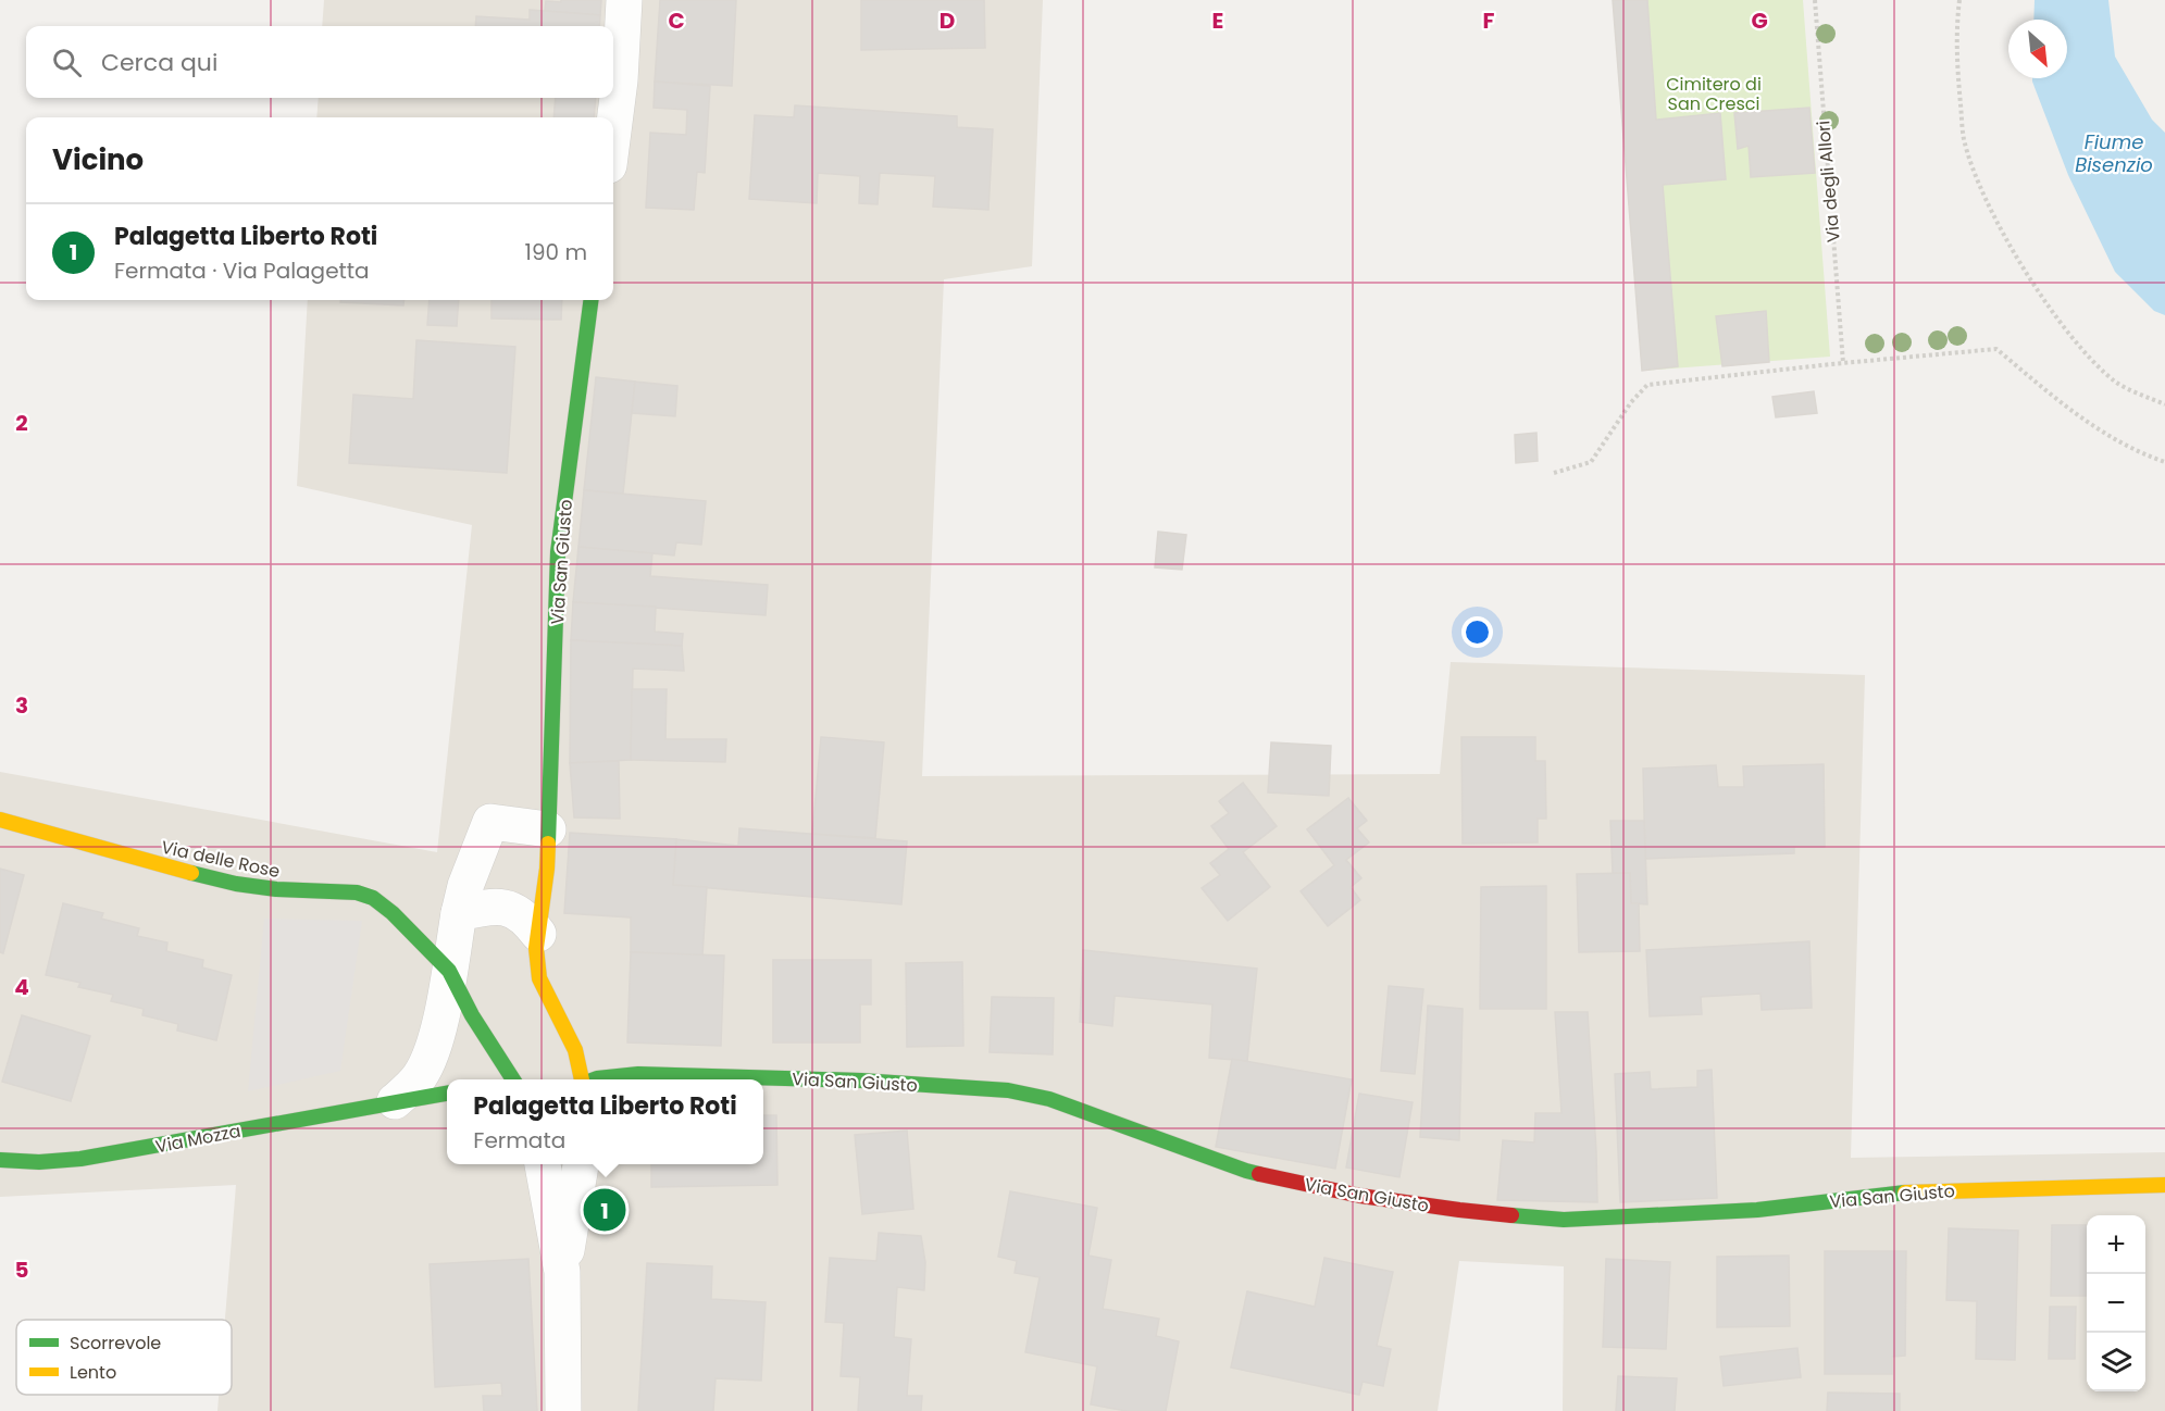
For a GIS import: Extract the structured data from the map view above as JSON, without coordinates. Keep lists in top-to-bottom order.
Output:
{
  "streets": {
    "street": ["Via San Giusto", "Via delle Rose", "Via Mozza"],
    "path": ["Via degli Allori"]
  },
  "water": ["Fiume Bisenzio"],
  "parks": ["Cimitero di San Cresci"],
  "legend": ["Scorrevole", "Lento"],
  "north": "bottom right",
  "page": {
    "search": "Cerca qui",
    "heading": "Vicino",
    "list": [
      {
        "mark": "1",
        "name": "Palagetta Liberto Roti",
        "note": "Fermata · Via Palagetta",
        "value": "190 m"
      }
    ],
    "popup": ["Palagetta Liberto Roti", "Fermata"],
    "pins": "1",
    "map_buttons": ["+", "−"]
  },
  "grid": {
    "columns": [
      "C",
      "D",
      "E",
      "F",
      "G"
    ],
    "rows": [
      "2",
      "3",
      "4",
      "5"
    ]
  }
}
